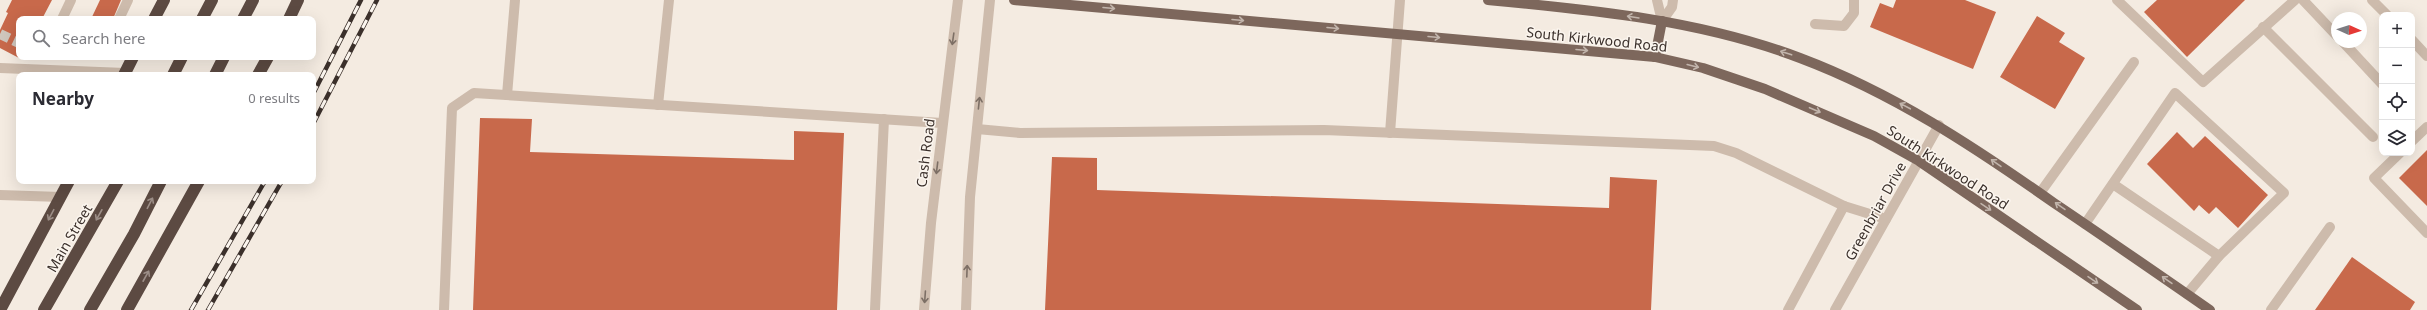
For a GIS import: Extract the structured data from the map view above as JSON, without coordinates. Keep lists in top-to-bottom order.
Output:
{
  "streets": {
    "highway": ["Main Street"],
    "main road": ["South Kirkwood Road"],
    "street": ["Cash Road", "Greenbriar Drive"]
  },
  "crossings": [
    ["South Kirkwood Road", "Greenbriar Drive"]
  ],
  "north": "right",
  "page": {
    "map_buttons": ["+", "−"],
    "search": "Search here",
    "heading": ["Nearby", "0 results"]
  }
}
